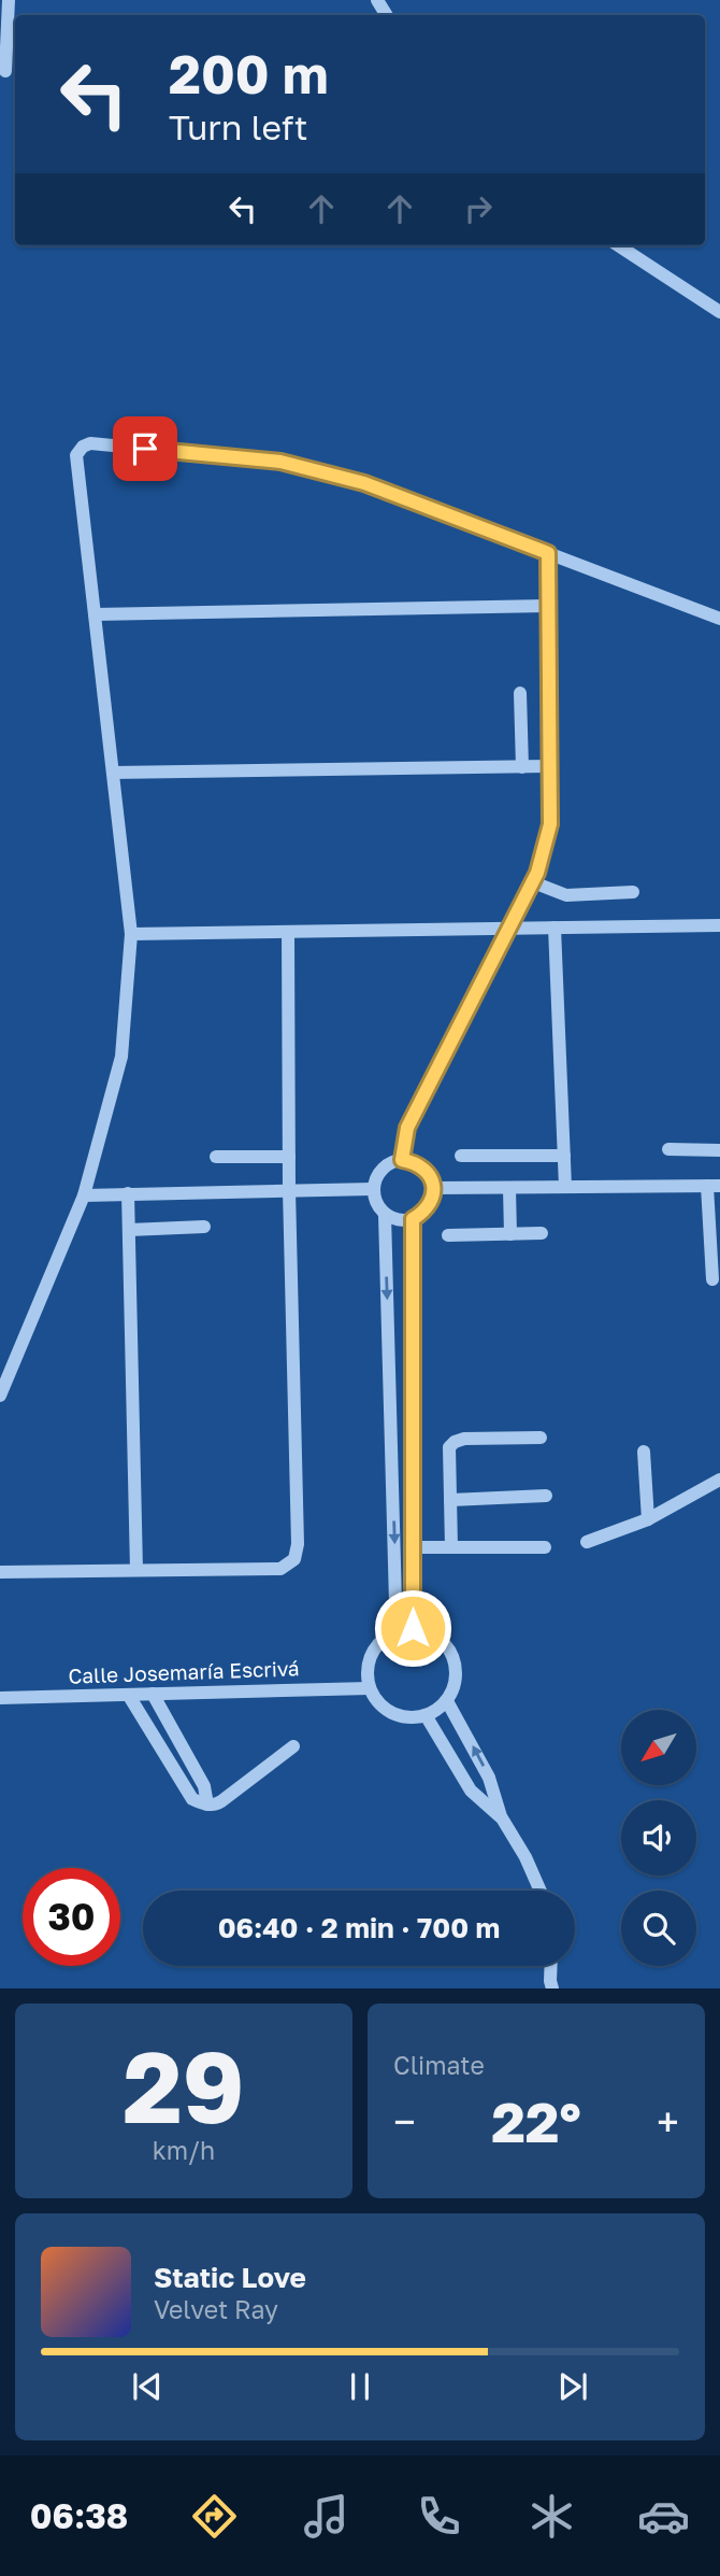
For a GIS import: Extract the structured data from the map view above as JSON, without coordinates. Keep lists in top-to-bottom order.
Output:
{
  "streets": {
    "street": ["Calle Josemaría Escrivá"]
  },
  "north": "bottom left",
  "page": {
    "turn": ["200 m", "Turn left"],
    "limit": "30",
    "trip": "06:40 · 2 min · 700 m",
    "tile": [
      ["29", "km/h"],
      "Climate"
    ],
    "heat": ["−", "22°", "+"],
    "song": ["Static Love", "Velvet Ray"],
    "tabs": "06:38"
  }
}
